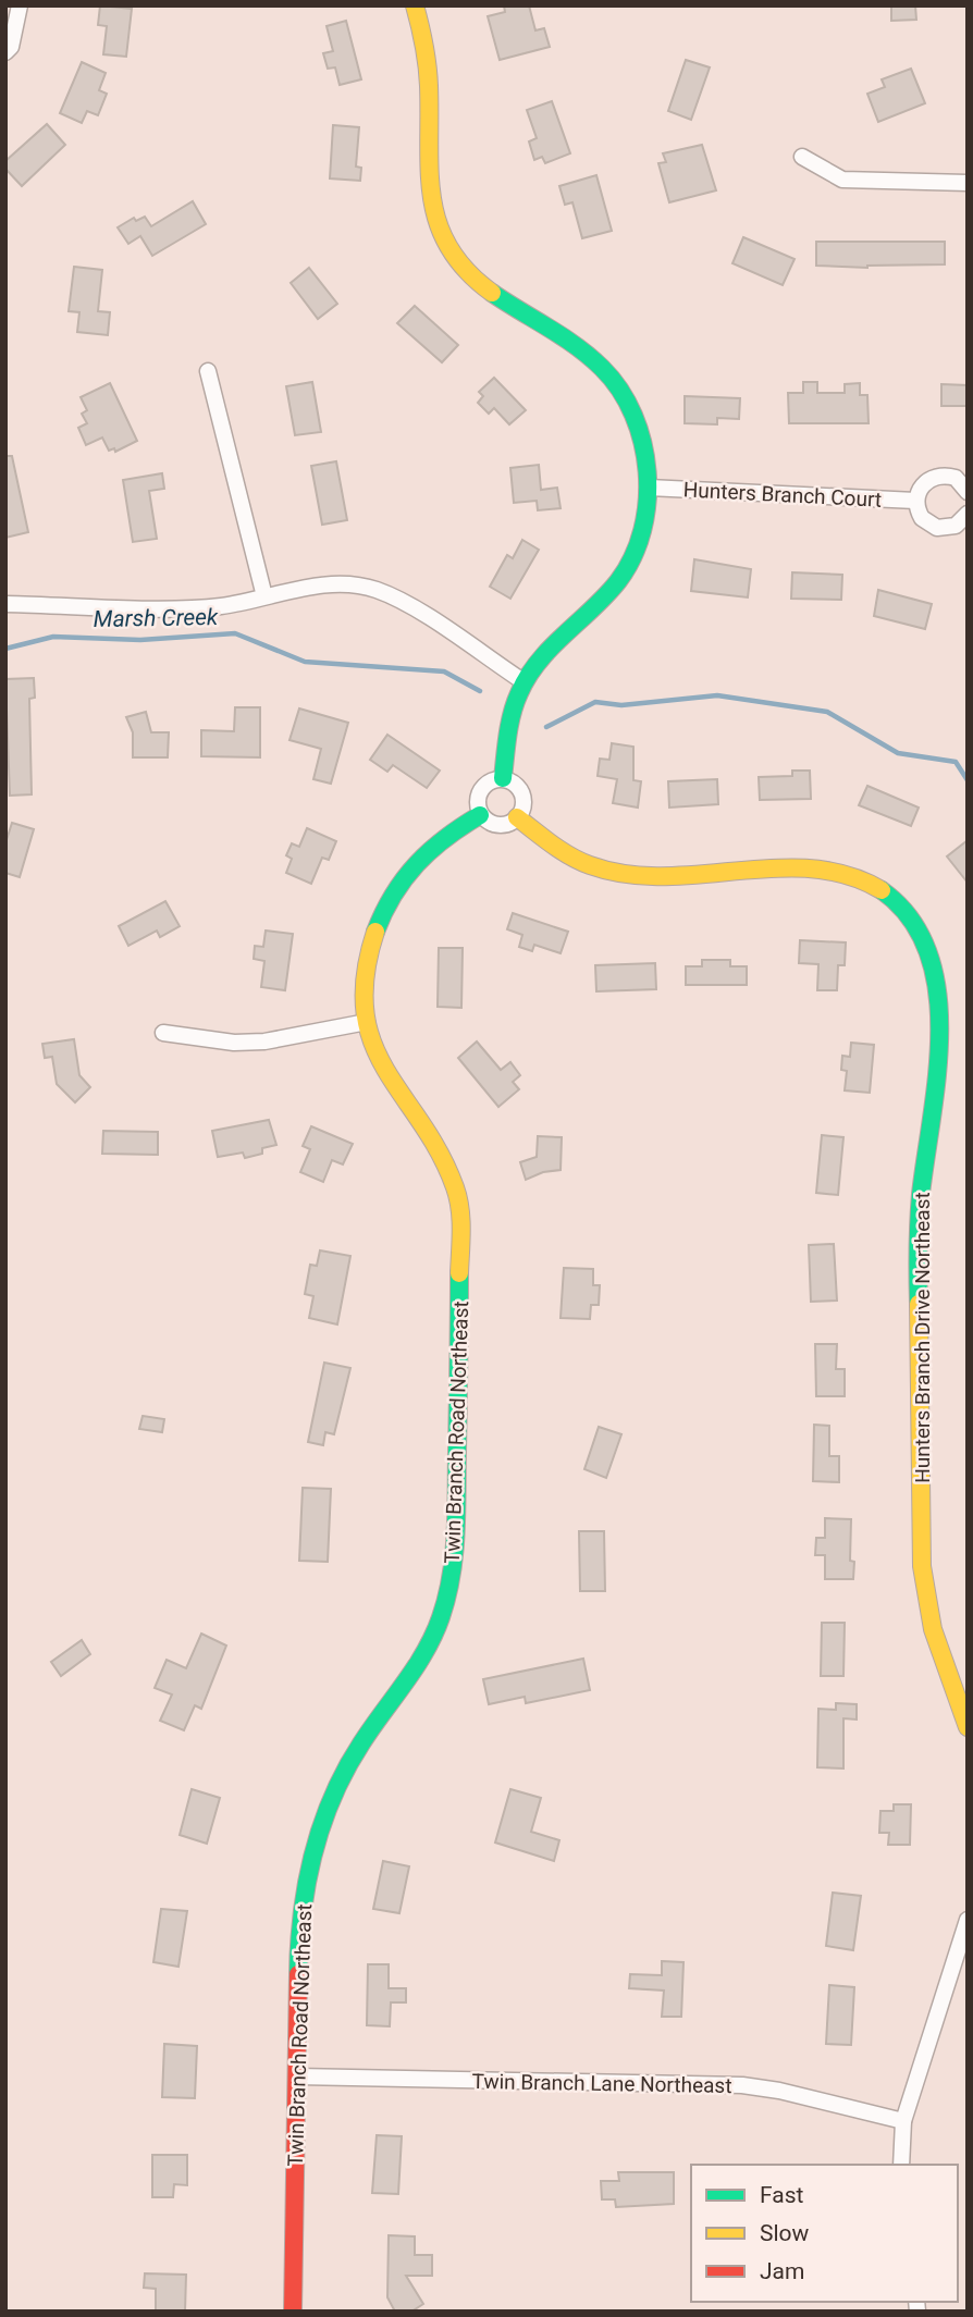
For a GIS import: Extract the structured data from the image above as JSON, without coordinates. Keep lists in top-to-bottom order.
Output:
{
  "streets": {
    "street": [
      "Hunters Branch Court",
      "Hunters Branch Drive Northeast",
      "Twin Branch Road Northeast",
      "Twin Branch Lane Northeast"
    ]
  },
  "crossings": [
    ["Hunters Branch Drive Northeast", "Twin Branch Road Northeast"],
    ["Twin Branch Road Northeast", "Twin Branch Lane Northeast"]
  ],
  "water": ["Marsh Creek"],
  "legend": ["Fast", "Slow", "Jam"]
}
